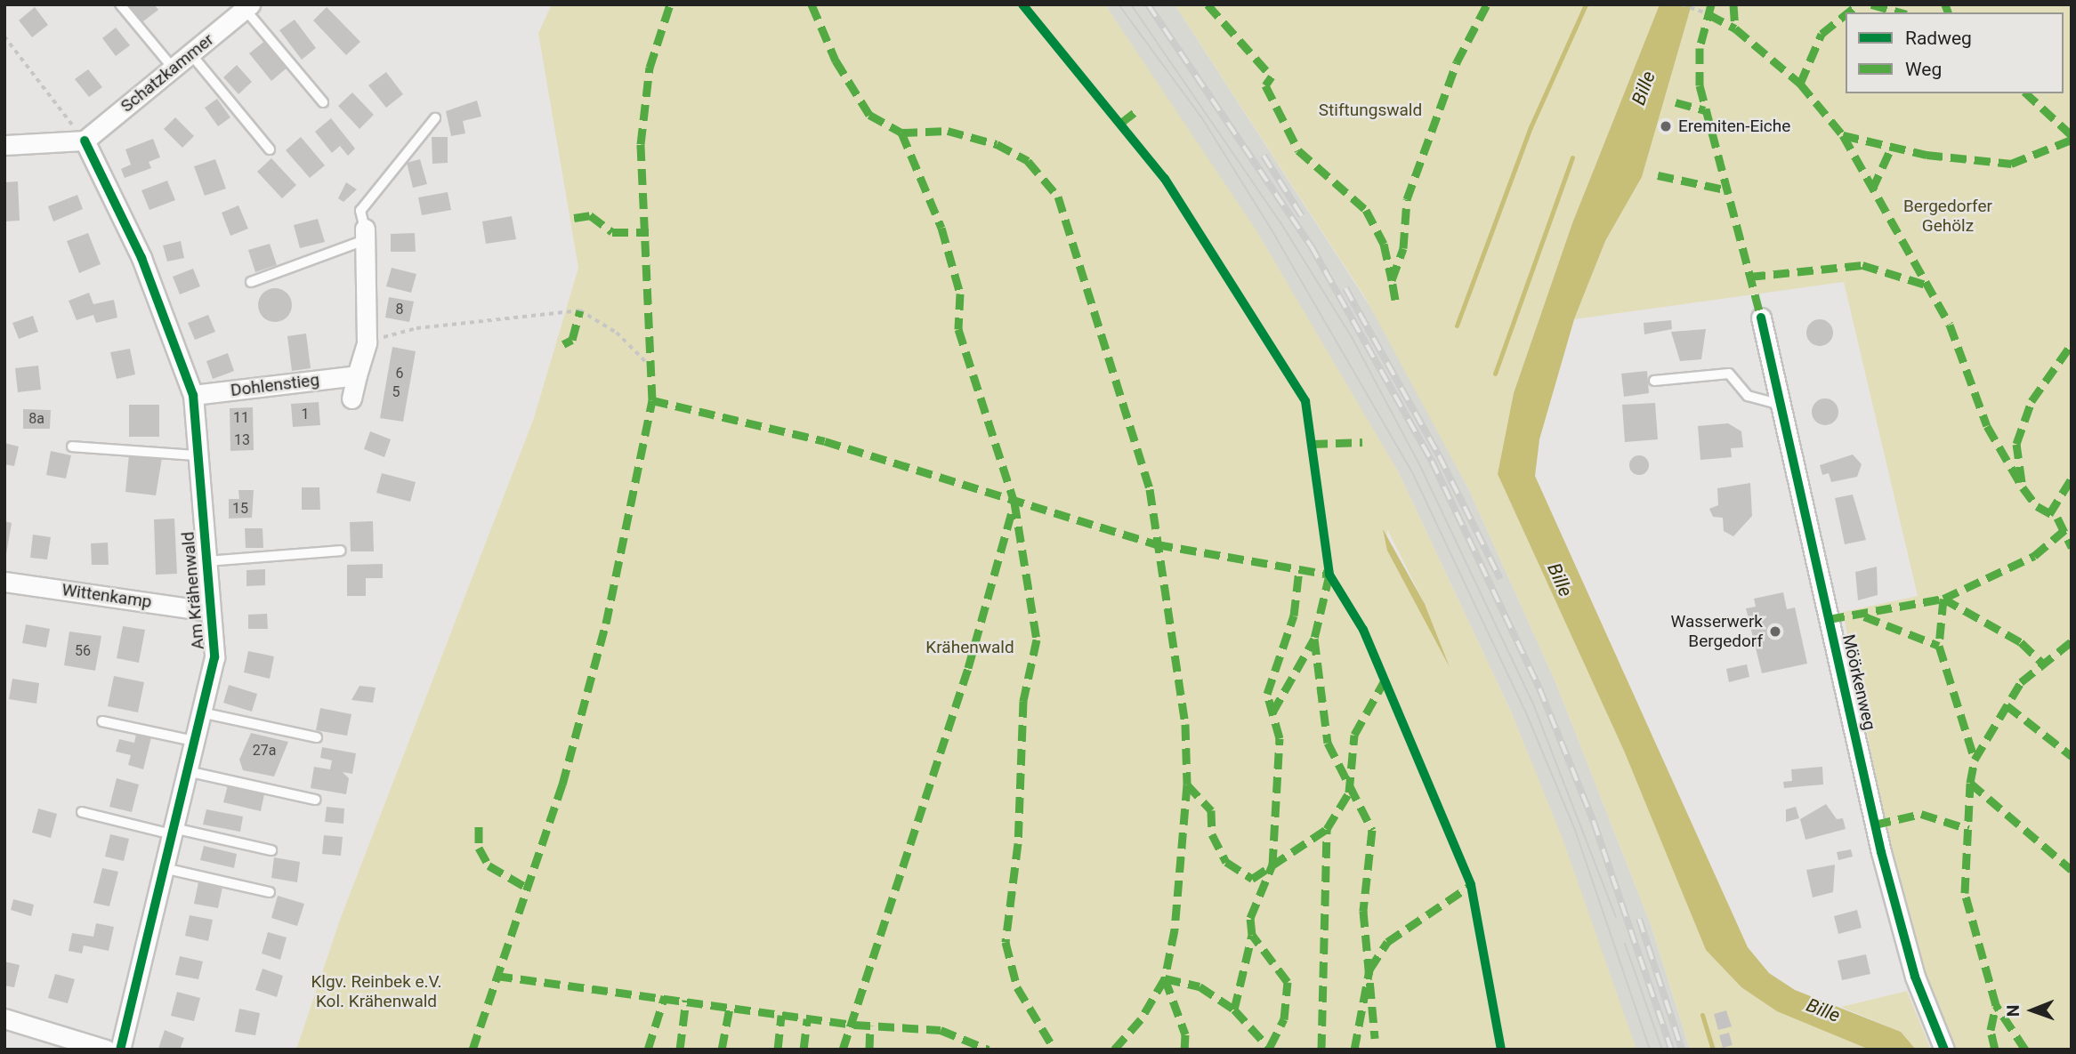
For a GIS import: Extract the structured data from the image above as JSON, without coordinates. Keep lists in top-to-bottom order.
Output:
{
  "streets": {
    "street": [
      "Schatzkammer",
      "Dohlenstieg",
      "Am Krähenwald",
      "Wittenkamp",
      "Möörkenweg"
    ]
  },
  "crossings": [
    ["Schatzkammer", "Am Krähenwald"],
    ["Dohlenstieg", "Am Krähenwald"],
    ["Am Krähenwald", "Wittenkamp"]
  ],
  "water": ["Bille"],
  "parks": [
    "Stiftungswald",
    "Bergedorfer Gehölz",
    "Krähenwald",
    "Klgv. Reinbek e.V. Kol. Krähenwald"
  ],
  "places": ["Eremiten-Eiche", "Wasserwerk Bergedorf"],
  "house_numbers": [
    "8",
    "6",
    "5",
    "1",
    "11",
    "8a",
    "13",
    "15",
    "56",
    "27a"
  ],
  "legend": ["Radweg", "Weg"],
  "north": "left"
}
